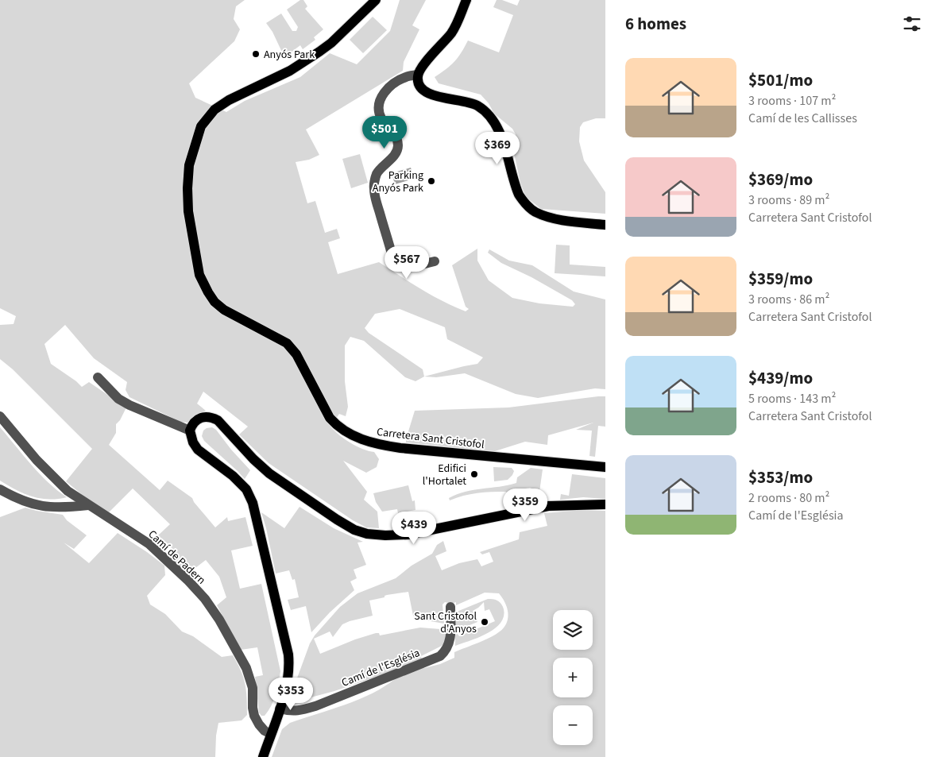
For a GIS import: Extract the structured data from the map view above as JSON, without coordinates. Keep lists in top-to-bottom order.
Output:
{
  "streets": {
    "main road": ["Carretera Sant Cristofol"],
    "street": ["Camí de Padern", "Camí de l'Església"]
  },
  "places": [
    "Anyós Park",
    "Parking Anyós Park",
    "Edifici l'Hortalet",
    "Sant Cristofol d'Anyos"
  ],
  "page": {
    "heading": "6 homes",
    "list": [
      {
        "name": "$501/mo",
        "note": "3 rooms · 107 m² · Camí de les Callisses"
      },
      {
        "name": "$369/mo",
        "note": "3 rooms · 89 m² · Carretera Sant Cristofol"
      },
      {
        "name": "$359/mo",
        "note": "3 rooms · 86 m² · Carretera Sant Cristofol"
      },
      {
        "name": "$439/mo",
        "note": "5 rooms · 143 m² · Carretera Sant Cristofol"
      },
      {
        "name": "$353/mo",
        "note": "2 rooms · 80 m² · Camí de l'Església"
      }
    ],
    "price": [
      "$501",
      "$369",
      "$567",
      "$359",
      "$439",
      "$353"
    ],
    "map_buttons": ["+", "−"]
  }
}
